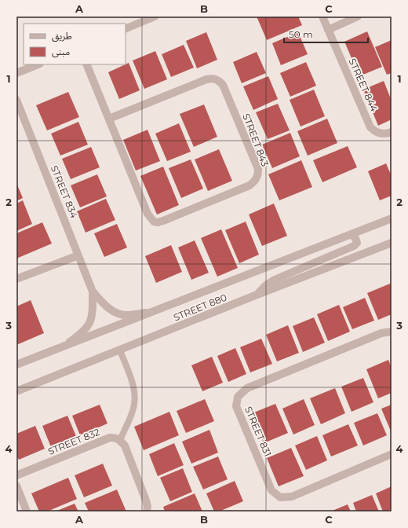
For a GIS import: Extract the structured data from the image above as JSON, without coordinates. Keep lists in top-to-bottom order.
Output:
{
  "streets": {
    "street": [
      "STREET 844",
      "STREET 843",
      "STREET 834",
      "STREET 880",
      "STREET 831",
      "STREET 832"
    ]
  },
  "crossings": [
    ["STREET 834", "STREET 880"]
  ],
  "legend": ["طريق", "مبنى"],
  "scale_bar": "50 m",
  "grid": {
    "columns": ["A", "B", "C"],
    "rows": [
      "1",
      "2",
      "3",
      "4"
    ]
  }
}
